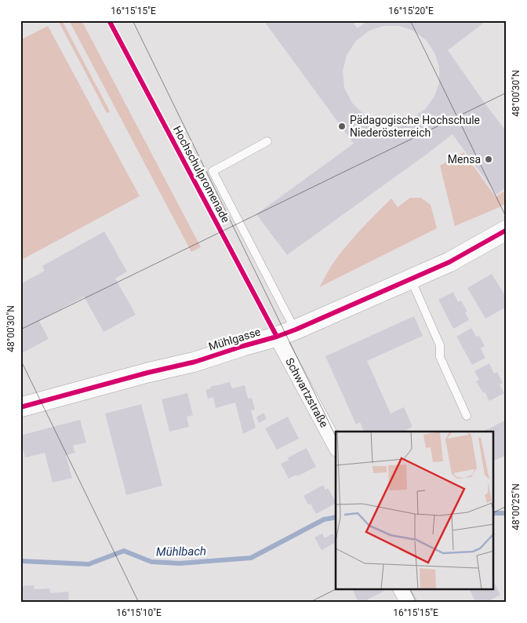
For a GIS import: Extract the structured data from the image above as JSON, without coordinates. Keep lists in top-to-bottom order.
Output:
{
  "streets": {
    "street": ["Mühlgasse", "Schwartzstraße"],
    "cycle path": ["Hochschulpromenade"]
  },
  "crossings": [
    ["Mühlgasse", "Schwartzstraße"]
  ],
  "water": ["Mühlbach"],
  "places": ["Pädagogische Hochschule Niederösterreich", "Mensa"],
  "coordinates": [
    "16°15'15\"E",
    "16°15'20\"E",
    "48°00'30\"N",
    "48°00'25\"N",
    "16°15'10\"E"
  ]
}
